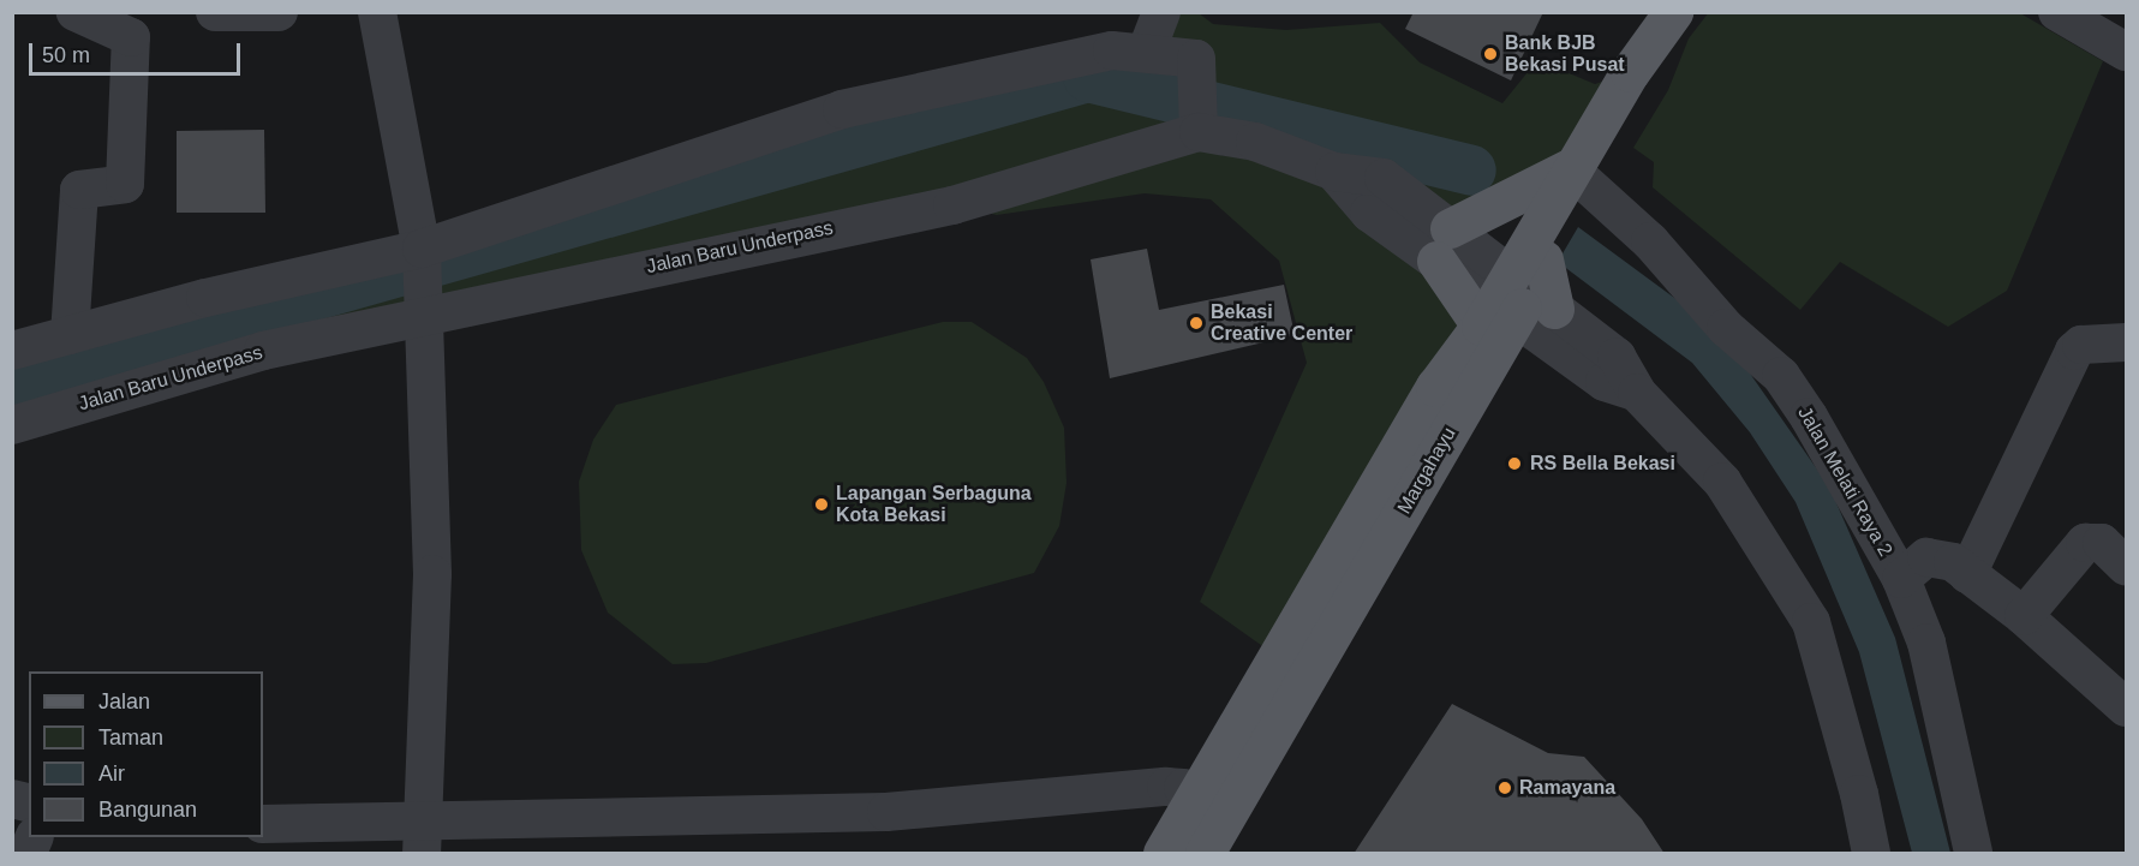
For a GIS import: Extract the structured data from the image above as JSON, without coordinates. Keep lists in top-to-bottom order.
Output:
{
  "streets": {
    "street": ["Jalan Baru Underpass", "Jalan Melati Raya 2"]
  },
  "places": [
    "Bank BJB Bekasi Pusat",
    "Bekasi Creative Center",
    "RS Bella Bekasi",
    "Lapangan Serbaguna Kota Bekasi",
    "Ramayana"
  ],
  "legend": [
    "Jalan",
    "Taman",
    "Air",
    "Bangunan"
  ],
  "scale_bar": "50 m"
}
